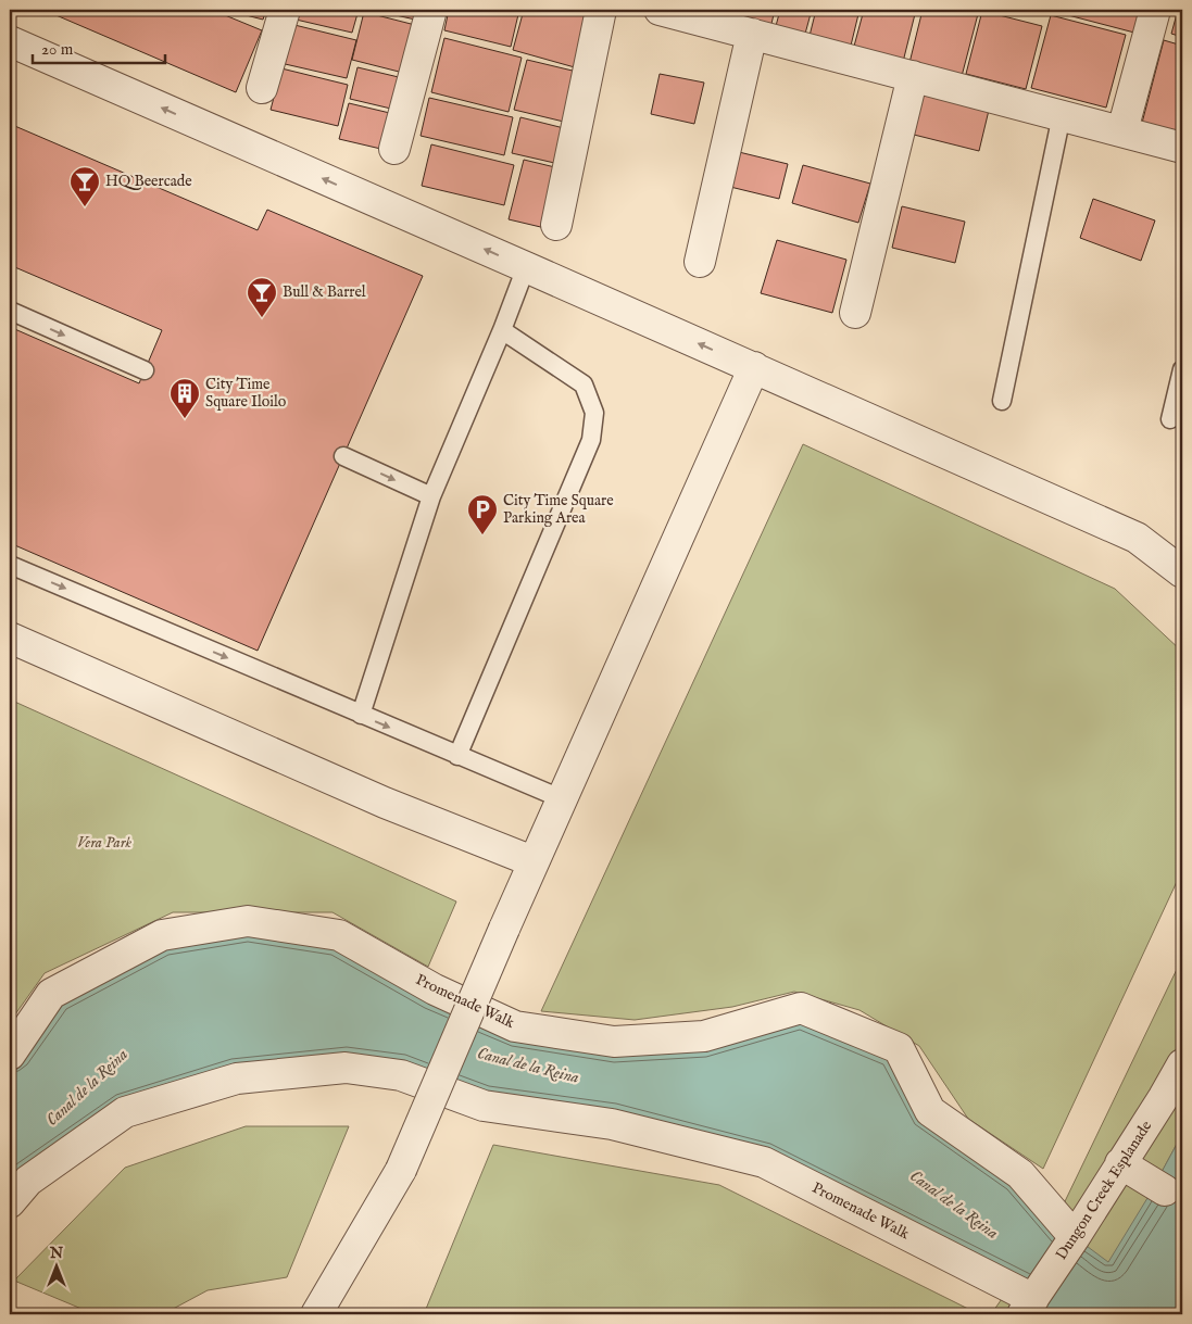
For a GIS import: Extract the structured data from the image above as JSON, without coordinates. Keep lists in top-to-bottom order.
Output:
{
  "streets": {
    "street": ["Promenade Walk", "Dungon Creek Esplanade"]
  },
  "crossings": [
    ["Promenade Walk", "Dungon Creek Esplanade"]
  ],
  "water": ["Canal de la Reina"],
  "parks": ["Vera Park"],
  "places": {
    "bar": ["HQ Beercade", "Bull & Barrel"],
    "building": ["City Time Square Iloilo"],
    "parking": ["City Time Square Parking Area"]
  },
  "scale_bar": "20 m",
  "north": "top"
}
